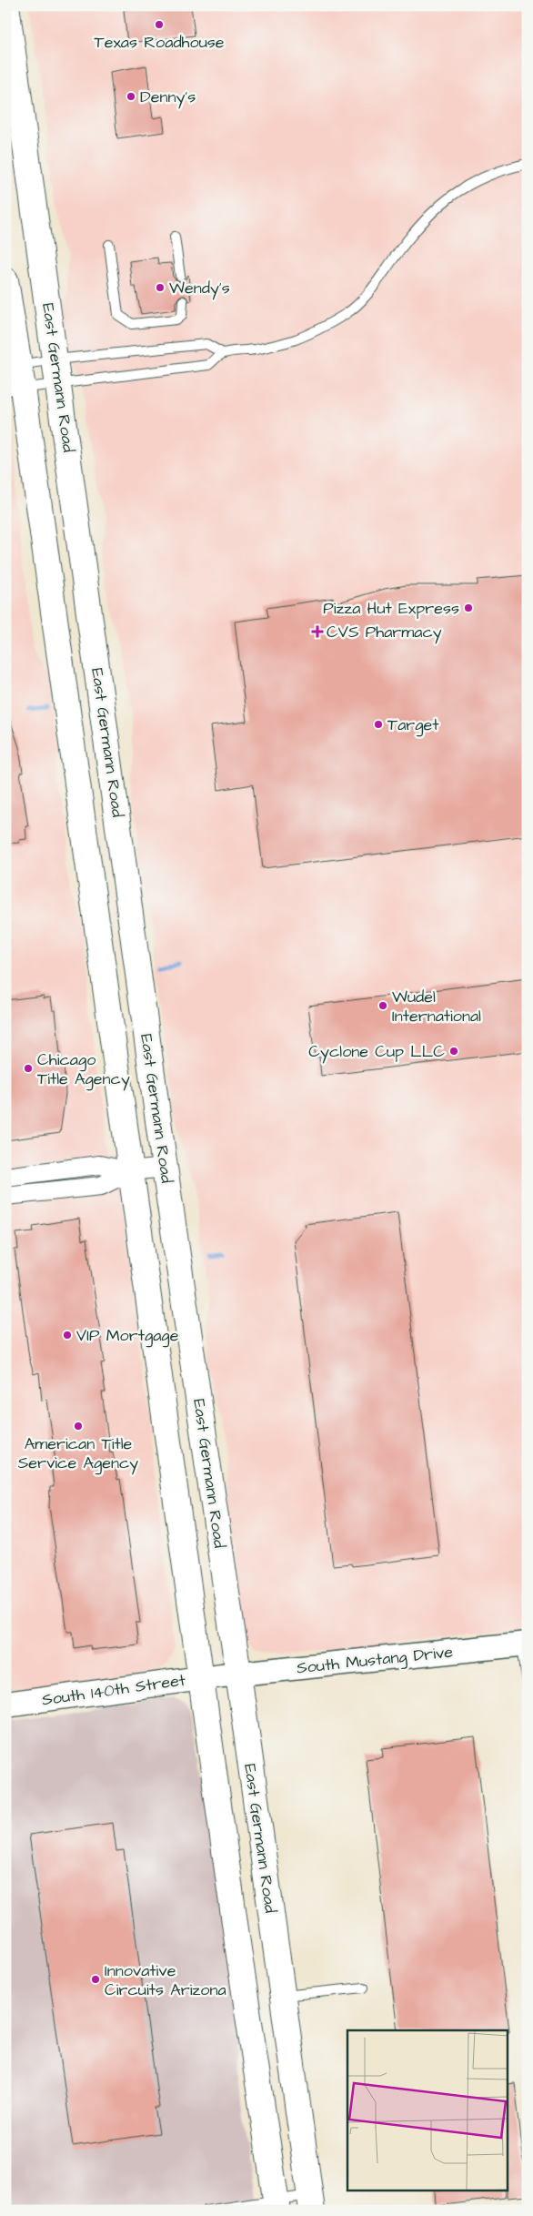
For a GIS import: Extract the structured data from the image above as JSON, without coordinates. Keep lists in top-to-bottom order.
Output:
{
  "streets": {
    "main road": ["East Germann Road"],
    "street": ["South Mustang Drive", "South 140th Street"]
  },
  "crossings": [
    ["East Germann Road", "South Mustang Drive"],
    ["East Germann Road", "South 140th Street"],
    ["South Mustang Drive", "South 140th Street"]
  ],
  "places": {
    "other": [
      "Texas Roadhouse",
      "Denny's",
      "Wendy's",
      "Pizza Hut Express",
      "Target",
      "Wudel International",
      "Cyclone Cup LLC",
      "Chicago Title Agency",
      "VIP Mortgage",
      "American Title Service Agency",
      "Innovative Circuits Arizona"
    ],
    "health": ["CVS Pharmacy"]
  }
}
